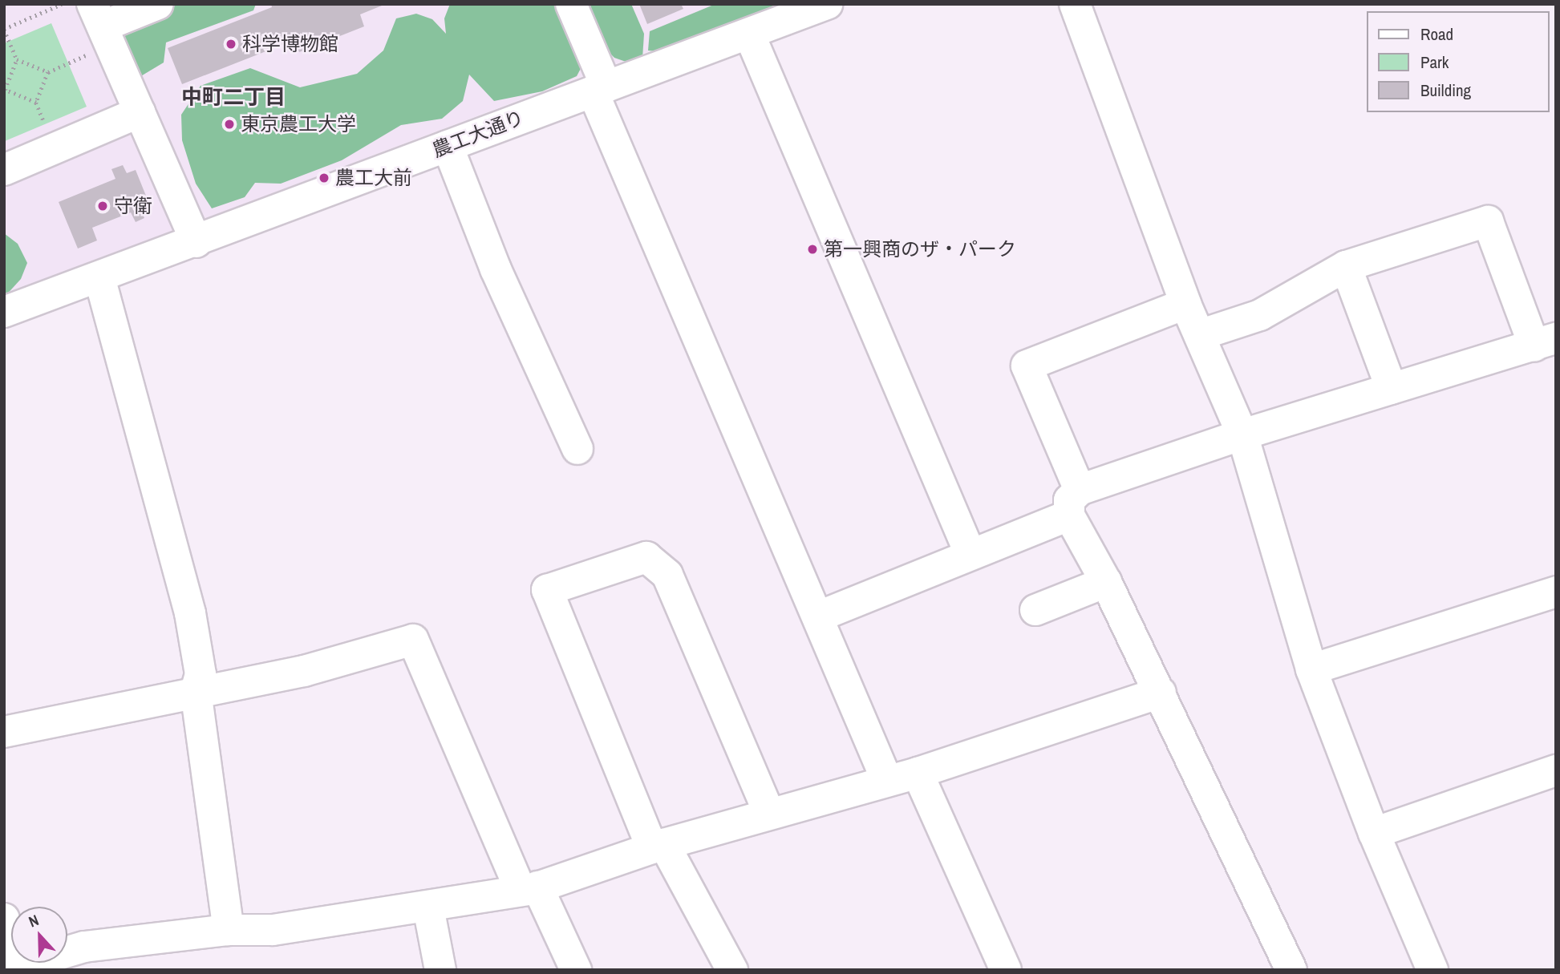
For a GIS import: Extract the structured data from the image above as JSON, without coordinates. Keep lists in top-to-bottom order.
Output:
{
  "streets": {
    "street": ["農工大通り"]
  },
  "districts": ["中町二丁目"],
  "places": [
    "科学博物館",
    "東京農工大学",
    "農工大前",
    "守衛",
    "第一興商のザ・パーク"
  ],
  "legend": ["Road", "Park", "Building"],
  "north": "top"
}
